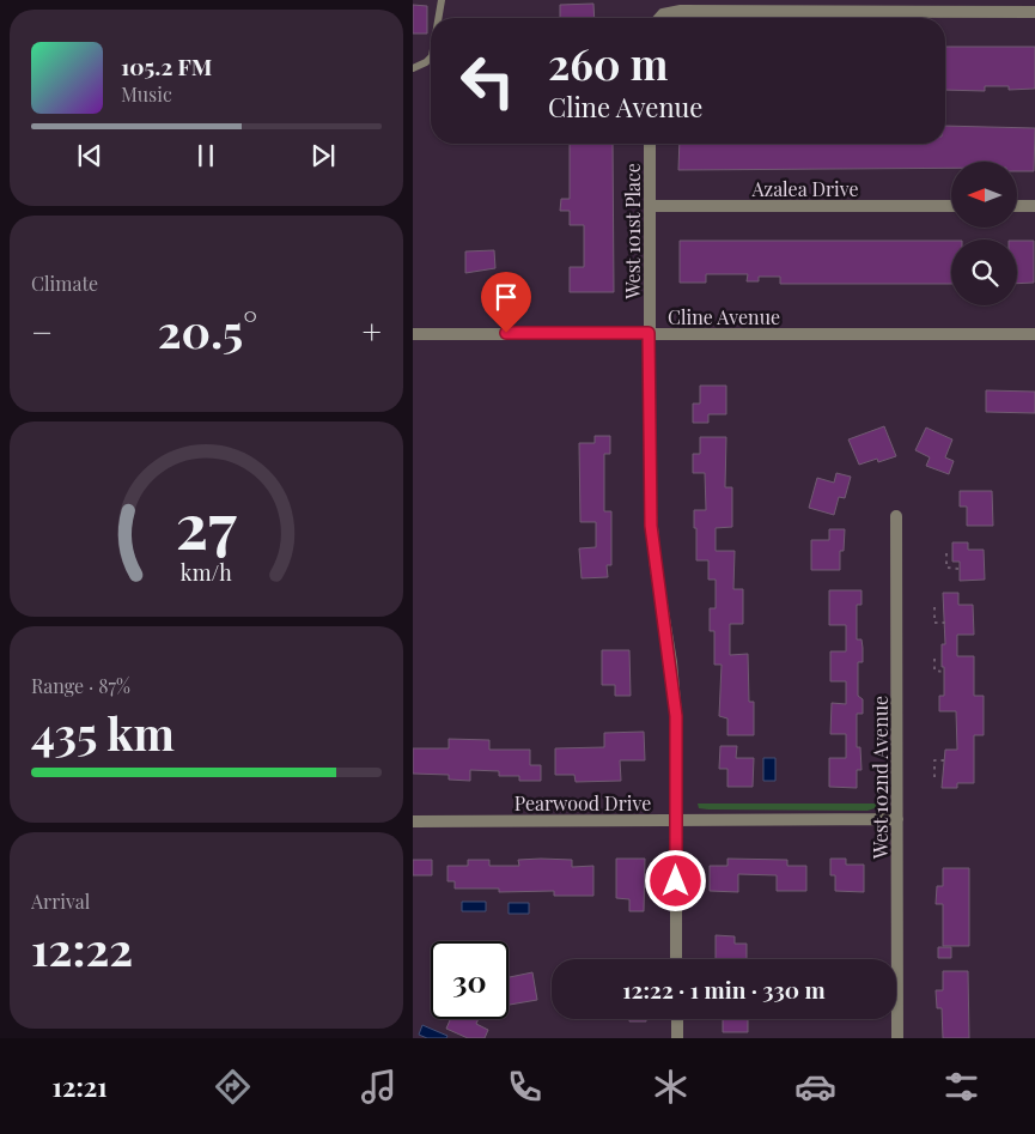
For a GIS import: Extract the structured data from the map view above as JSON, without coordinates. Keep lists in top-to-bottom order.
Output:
{
  "streets": {
    "street": [
      "Azalea Drive",
      "West 101st Place",
      "Cline Avenue",
      "West 102nd Avenue",
      "Pearwood Drive"
    ]
  },
  "crossings": [
    ["Azalea Drive", "West 101st Place"],
    ["West 101st Place", "Cline Avenue"],
    ["West 101st Place", "Pearwood Drive"],
    ["West 102nd Avenue", "Pearwood Drive"]
  ],
  "north": "left",
  "page": {
    "turn": ["260 m", "Cline Avenue"],
    "song": ["105.2 FM", "Music"],
    "tile": [
      "Climate",
      ["Range · 87%", "435 km"],
      ["Arrival", "12:22"]
    ],
    "heat": ["−", "20.5°", "+"],
    "limit": "30",
    "trip": "12:22 · 1 min · 330 m",
    "tabs": "12:21",
    "gauge": ["27", "km/h"]
  }
}
